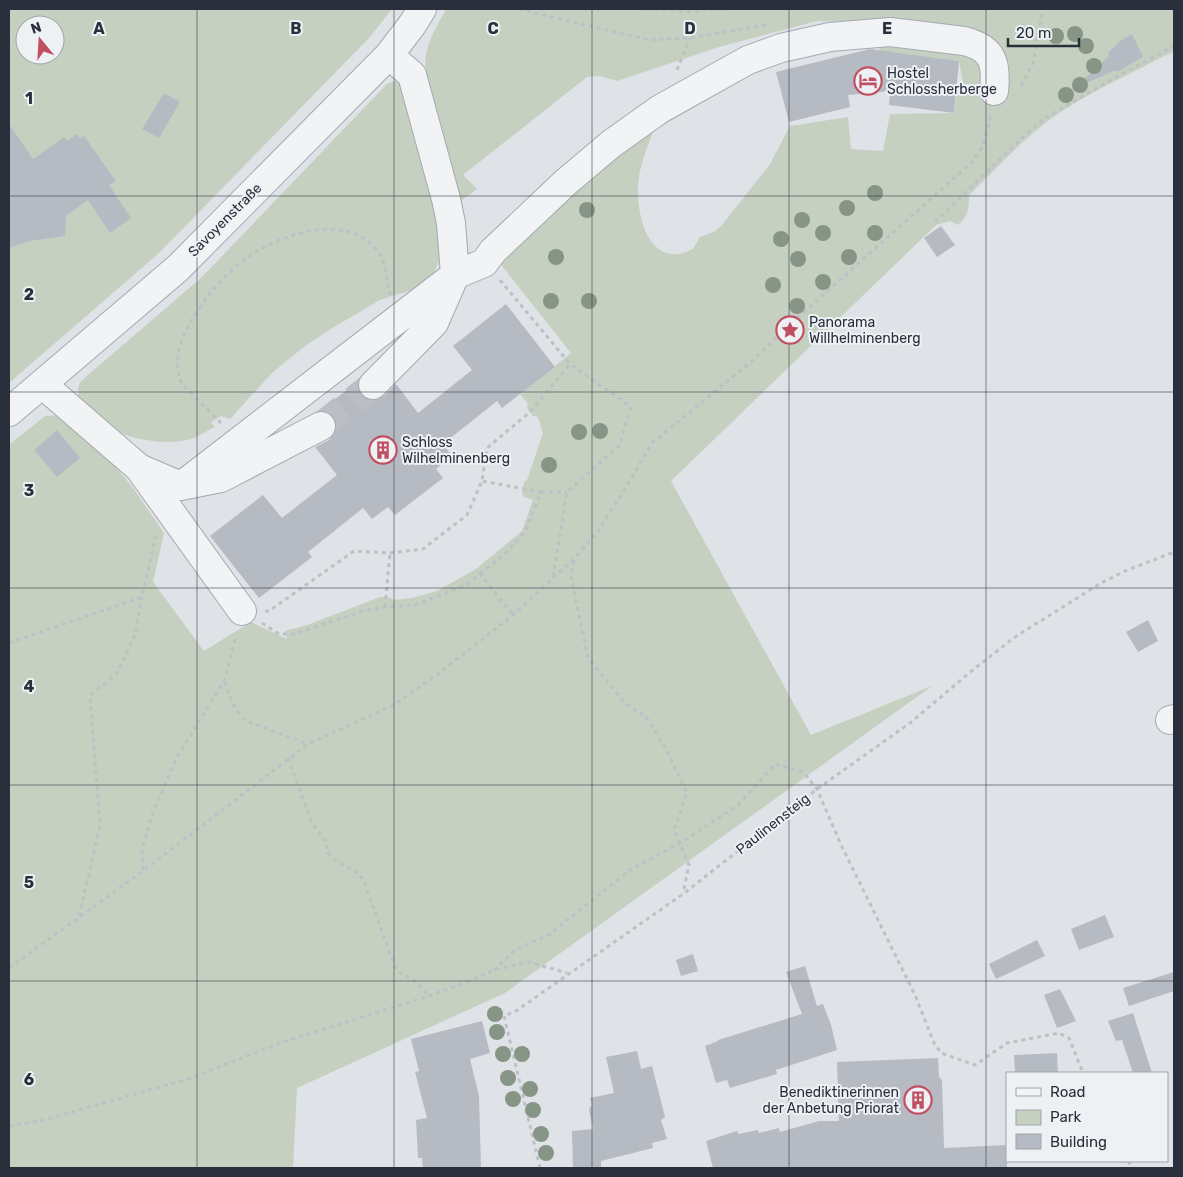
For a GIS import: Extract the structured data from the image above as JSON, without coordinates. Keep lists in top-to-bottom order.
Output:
{
  "streets": {
    "street": ["Savoyenstraße"],
    "path": ["Paulinensteig"]
  },
  "places": {
    "hotel": ["Hostel Schlossherberge"],
    "place": ["Panorama Willhelminenberg"],
    "building": ["Schloss Wilhelminenberg", "Benediktinerinnen der Anbetung Priorat"]
  },
  "legend": ["Road", "Park", "Building"],
  "scale_bar": "20 m",
  "north": "top",
  "grid": {
    "columns": [
      "A",
      "B",
      "C",
      "D",
      "E"
    ],
    "rows": [
      "1",
      "2",
      "3",
      "4",
      "5",
      "6"
    ]
  }
}
